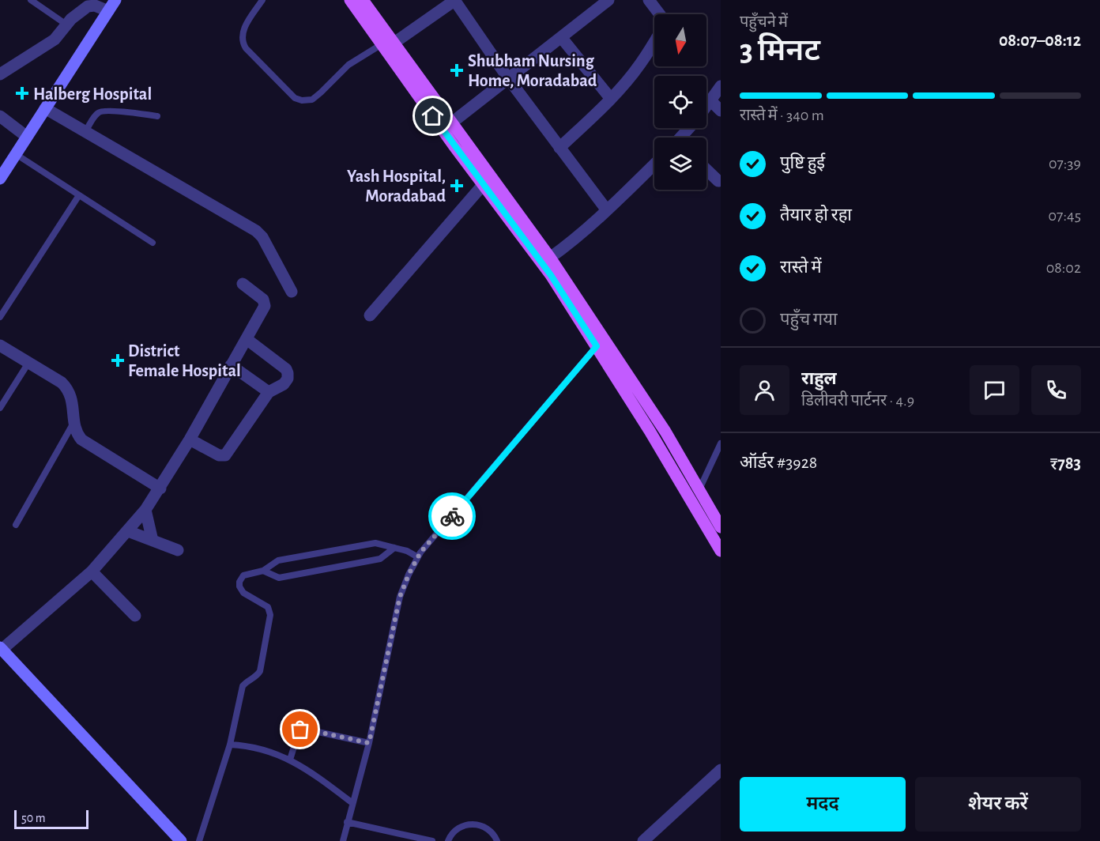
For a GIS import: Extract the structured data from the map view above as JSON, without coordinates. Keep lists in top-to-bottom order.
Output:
{
  "places": {
    "health": [
      "Shubham Nursing Home, Moradabad",
      "Halberg Hospital",
      "Yash Hospital, Moradabad",
      "District Female Hospital"
    ]
  },
  "scale_bar": "50 m",
  "north": "bottom",
  "page": {
    "heading": ["3 मिनट", "पहुँचने में", "08:07–08:12"],
    "panel": [
      "राहुल",
      "डिलीवरी पार्टनर · 4.9",
      "ऑर्डर #3928",
      "₹783"
    ],
    "bar": "रास्ते में · 340 m",
    "list": [
      ["पुष्टि हुई", "07:39"],
      ["तैयार हो रहा", "07:45"],
      ["रास्ते में", "08:02"],
      "पहुँच गया"
    ],
    "buttons": ["मदद", "शेयर करें"],
    "scale": "50 m"
  }
}
